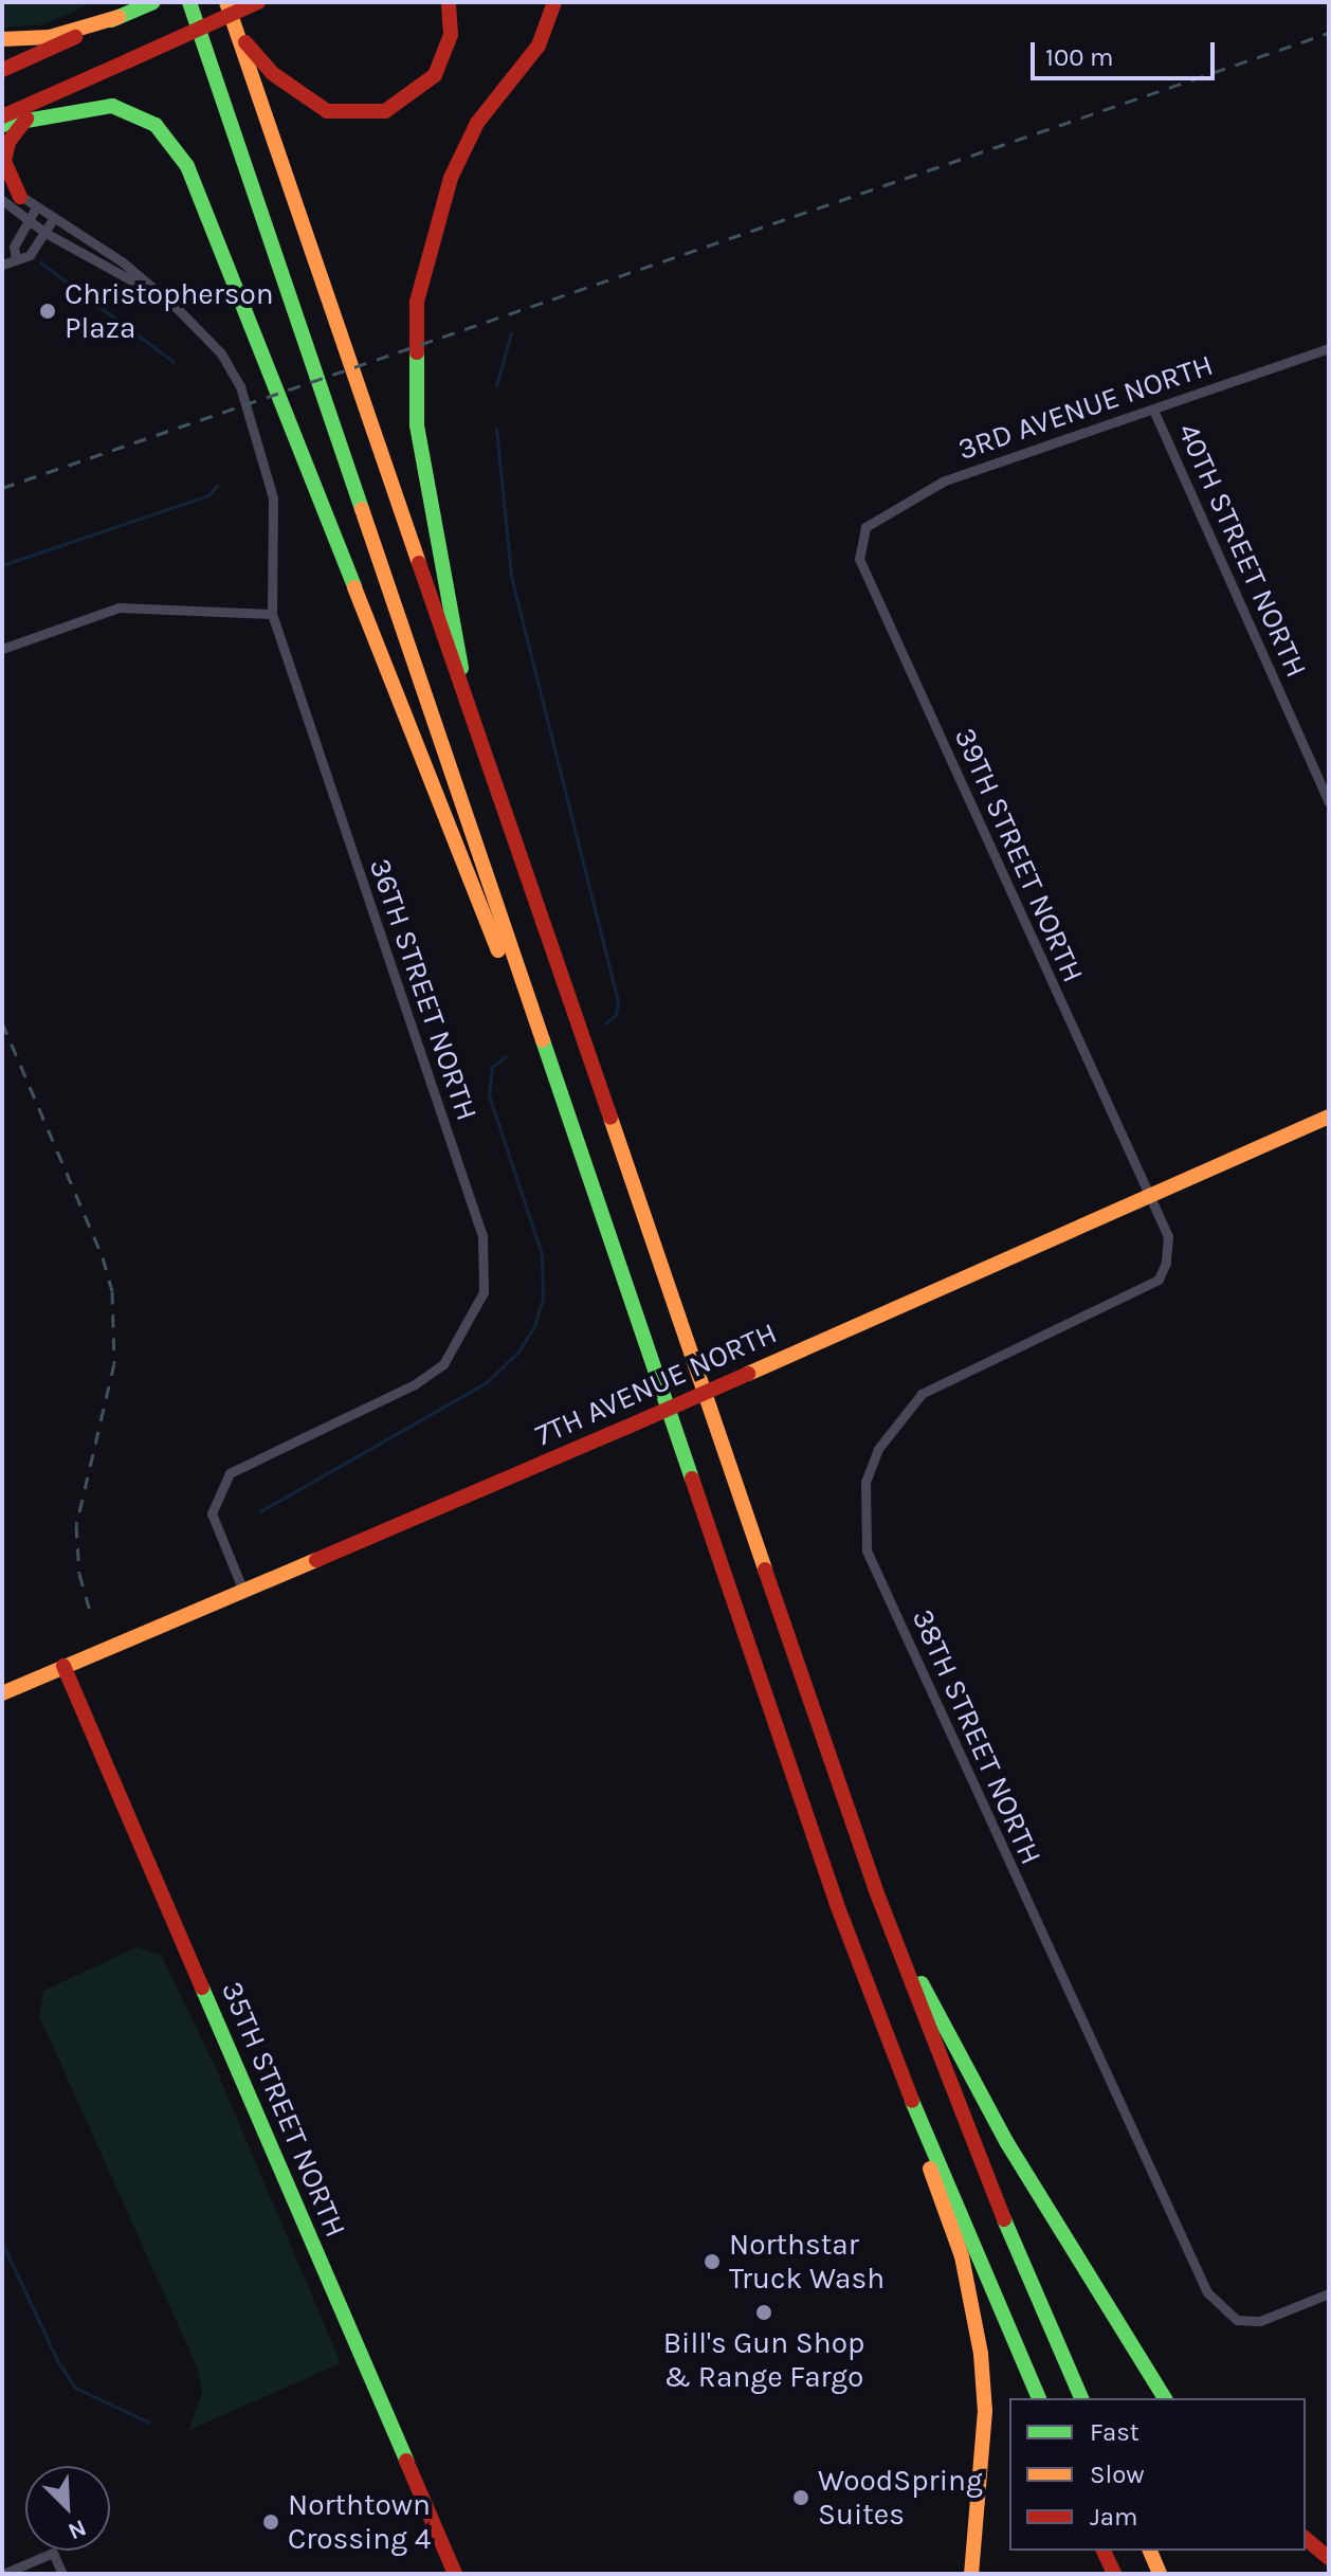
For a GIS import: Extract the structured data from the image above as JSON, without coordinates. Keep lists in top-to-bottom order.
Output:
{
  "streets": {
    "main road": ["7TH AVENUE NORTH", "35TH STREET NORTH"],
    "street": [
      "3RD AVENUE NORTH",
      "40TH STREET NORTH",
      "39TH STREET NORTH",
      "36TH STREET NORTH",
      "38TH STREET NORTH"
    ]
  },
  "crossings": [
    ["3RD AVENUE NORTH", "40TH STREET NORTH"],
    ["3RD AVENUE NORTH", "39TH STREET NORTH"],
    ["39TH STREET NORTH", "7TH AVENUE NORTH"],
    ["39TH STREET NORTH", "38TH STREET NORTH"],
    ["36TH STREET NORTH", "7TH AVENUE NORTH"],
    ["7TH AVENUE NORTH", "38TH STREET NORTH"],
    ["7TH AVENUE NORTH", "35TH STREET NORTH"]
  ],
  "places": [
    "Christopherson Plaza",
    "Northstar Truck Wash",
    "Bill's Gun Shop & Range Fargo",
    "WoodSpring Suites",
    "Northtown Crossing 4"
  ],
  "legend": ["Fast", "Slow", "Jam"],
  "scale_bar": "100 m",
  "north": "bottom right"
}
